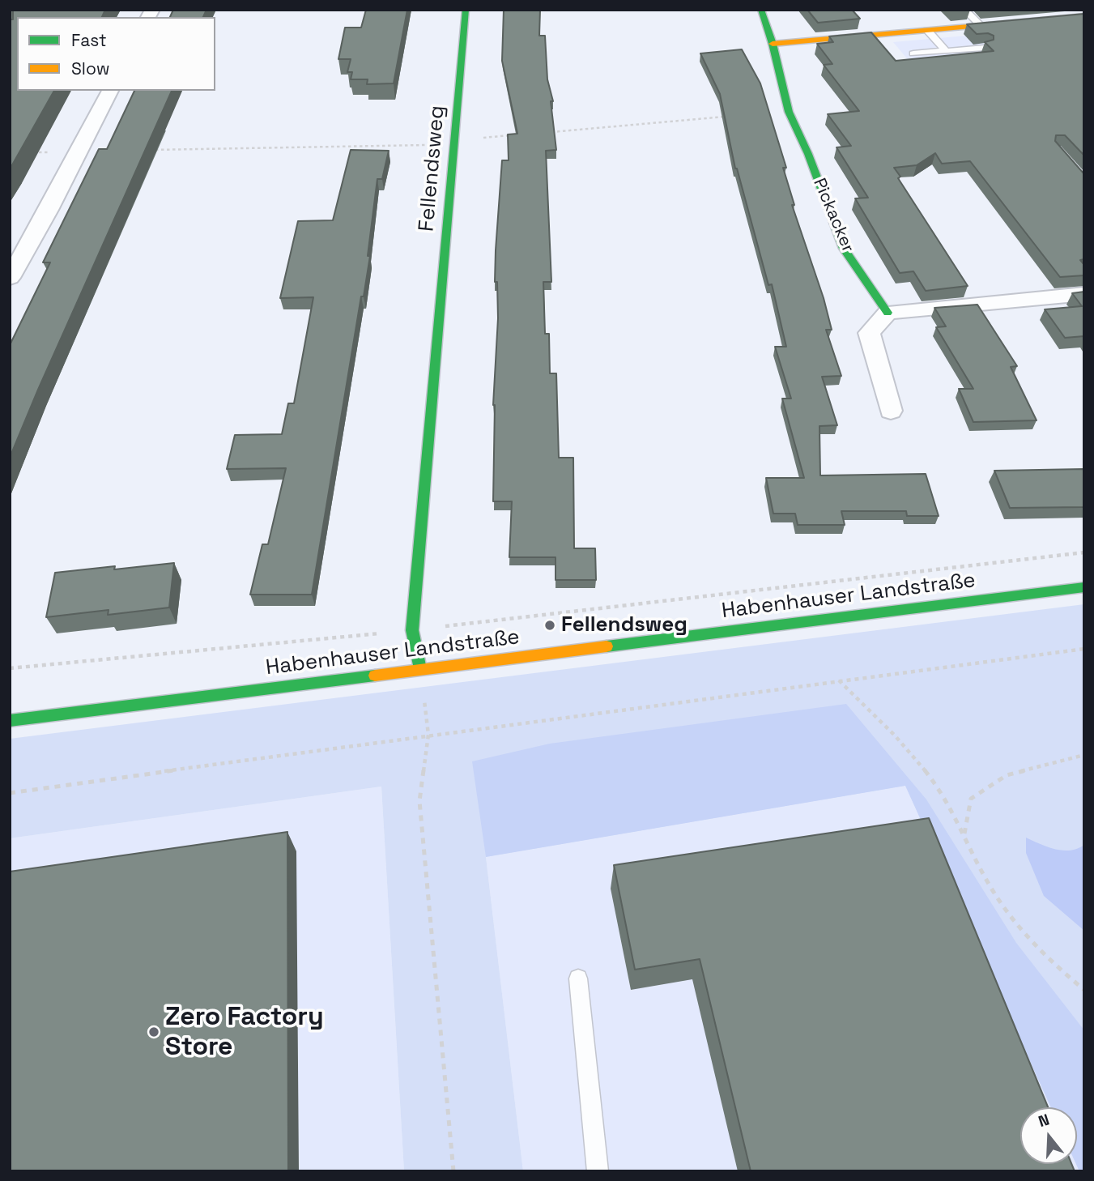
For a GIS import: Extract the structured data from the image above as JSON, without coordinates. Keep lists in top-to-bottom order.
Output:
{
  "streets": {
    "street": ["Fellendsweg", "Pickacker", "Habenhauser Landstraße"]
  },
  "crossings": [
    ["Fellendsweg", "Habenhauser Landstraße"]
  ],
  "places": ["Fellendsweg", "Zero Factory Store"],
  "legend": ["Fast", "Slow"],
  "north": "top"
}
